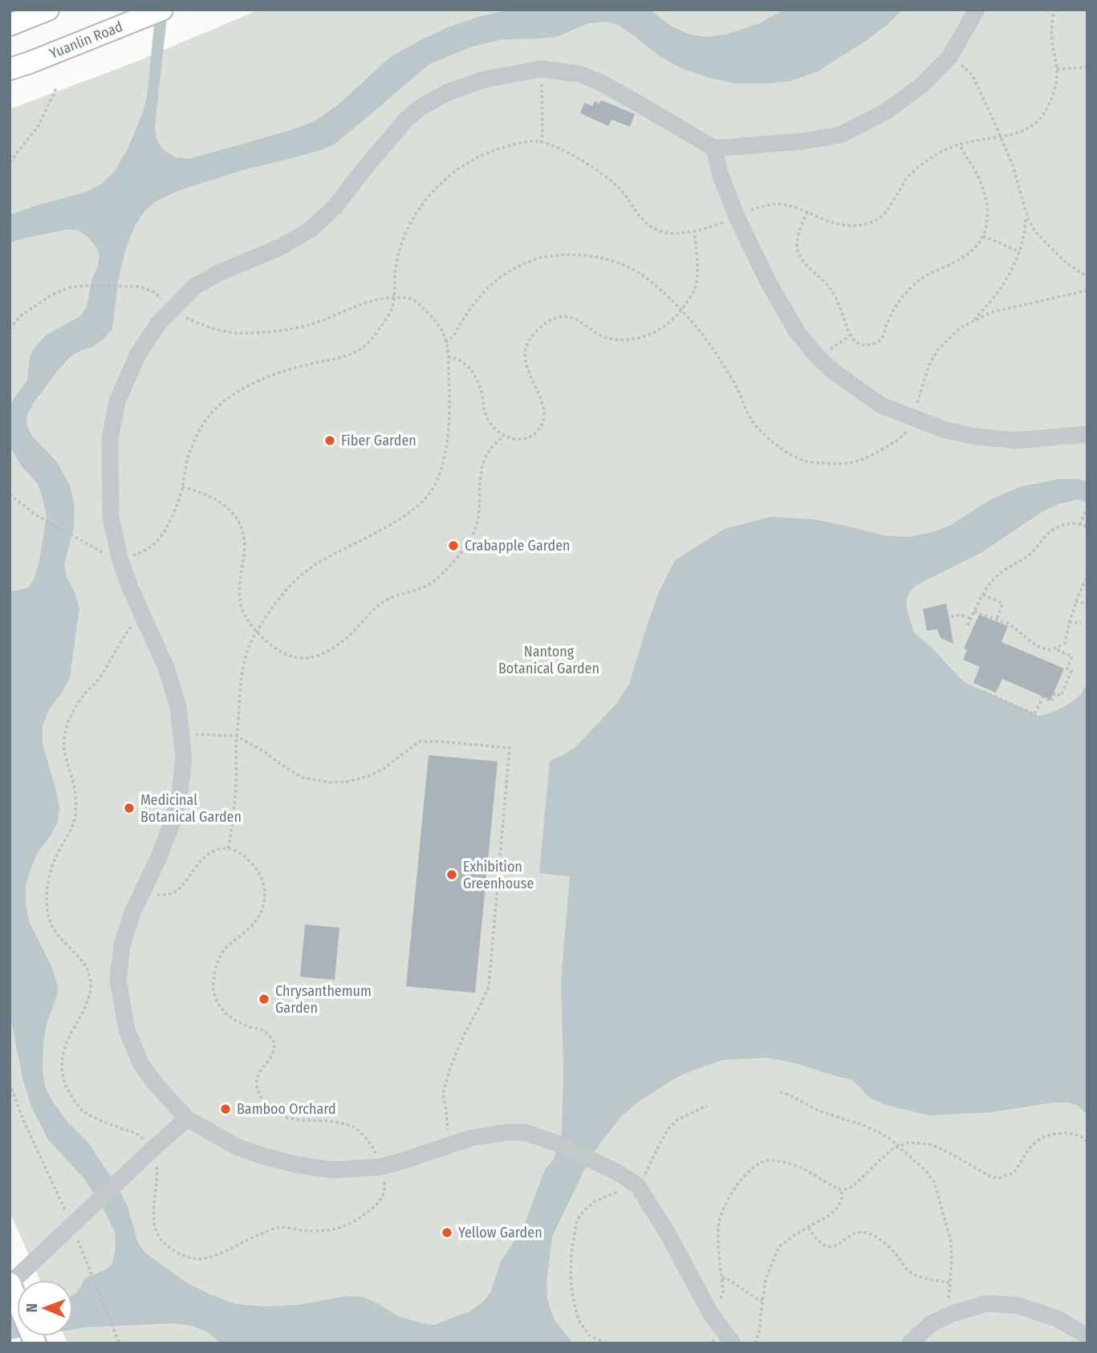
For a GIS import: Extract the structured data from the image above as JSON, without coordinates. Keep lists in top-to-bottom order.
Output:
{
  "streets": {
    "main road": ["Yuanlin Road"]
  },
  "parks": ["Nantong Botanical Garden"],
  "places": [
    "Fiber Garden",
    "Crabapple Garden",
    "Medicinal Botanical Garden",
    "Exhibition Greenhouse",
    "Chrysanthemum Garden",
    "Bamboo Orchard",
    "Yellow Garden"
  ],
  "north": "left"
}
